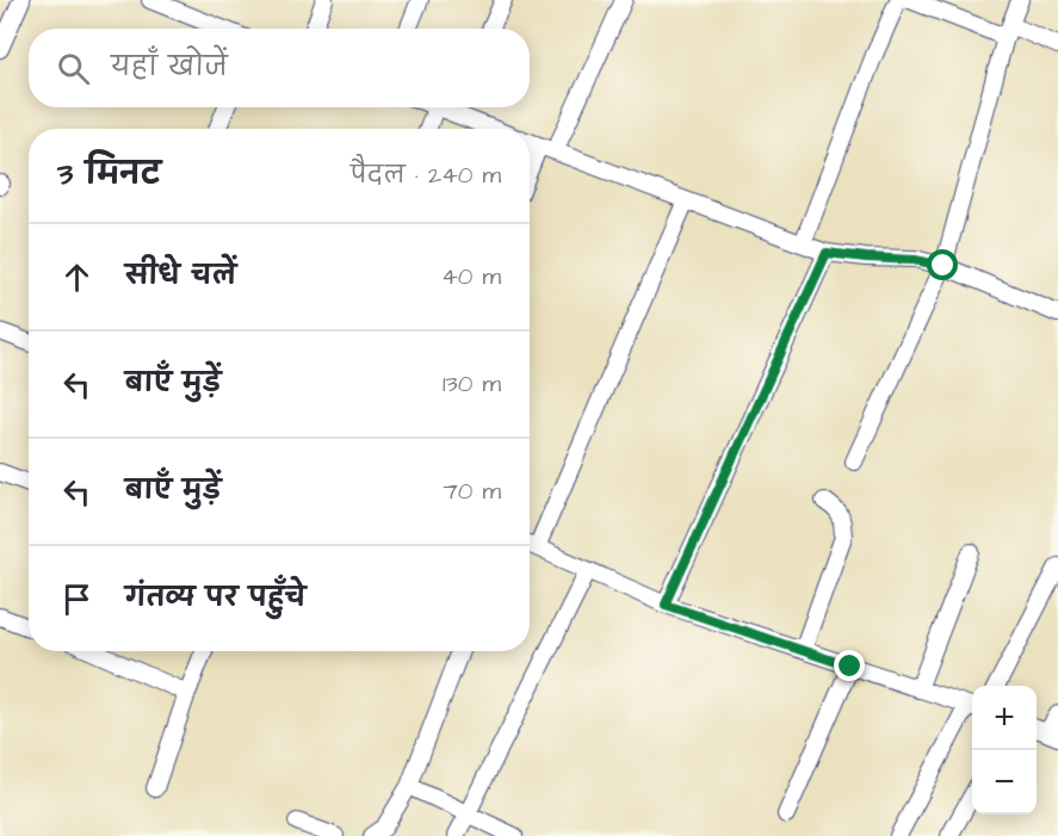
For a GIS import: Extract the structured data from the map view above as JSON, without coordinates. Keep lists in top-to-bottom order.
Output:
{
  "page": {
    "search": "यहाँ खोजें",
    "heading": ["3 मिनट", "पैदल · 240 m"],
    "list": [
      ["सीधे चलें", "40 m"],
      ["बाएँ मुड़ें", "130 m"],
      ["बाएँ मुड़ें", "70 m"],
      "गंतव्य पर पहुँचे"
    ],
    "map_buttons": ["+", "−"]
  }
}
